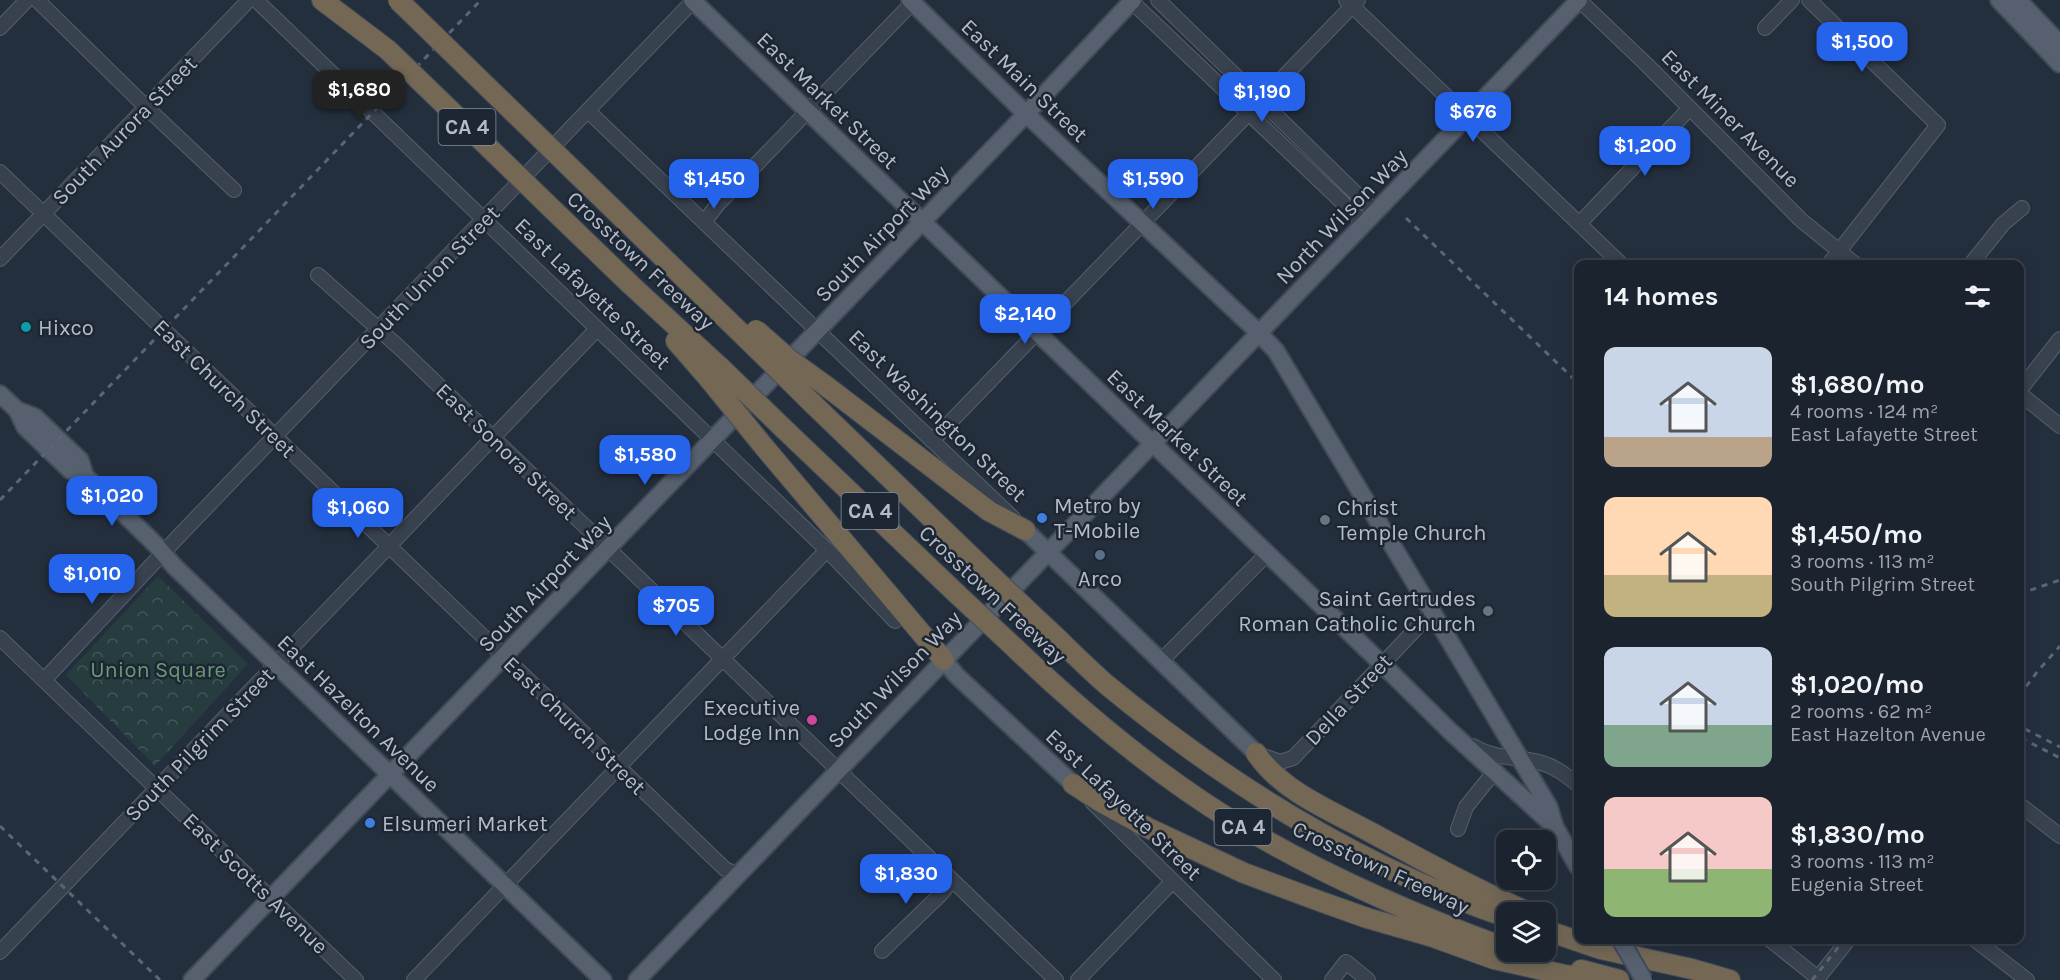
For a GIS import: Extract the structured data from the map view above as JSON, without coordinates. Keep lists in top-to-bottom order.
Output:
{
  "streets": {
    "highway": ["CA 4", "Crosstown Freeway"],
    "main road": [
      "East Main Street",
      "East Market Street",
      "North Wilson Way",
      "South Airport Way",
      "East Lafayette Street",
      "East Washington Street",
      "South Wilson Way",
      "East Hazelton Avenue"
    ],
    "street": [
      "East Miner Avenue",
      "South Aurora Street",
      "South Union Street",
      "East Church Street",
      "East Sonora Street",
      "Della Street",
      "South Pilgrim Street",
      "East Scotts Avenue"
    ]
  },
  "crossings": [
    ["East Main Street", "East Market Street"],
    ["East Main Street", "North Wilson Way"],
    ["East Main Street", "South Airport Way"],
    ["East Main Street", "South Wilson Way"],
    ["East Main Street", "Della Street"],
    ["East Market Street", "South Airport Way"],
    ["East Market Street", "South Union Street"],
    ["East Market Street", "South Wilson Way"],
    ["East Market Street", "Della Street"],
    ["East Miner Avenue", "North Wilson Way"],
    ["South Aurora Street", "East Church Street"],
    ["North Wilson Way", "South Wilson Way"],
    ["South Airport Way", "East Lafayette Street"],
    ["South Airport Way", "East Church Street"],
    ["South Airport Way", "East Washington Street"],
    ["South Airport Way", "East Sonora Street"],
    ["South Airport Way", "East Hazelton Avenue"],
    ["South Airport Way", "East Scotts Avenue"],
    ["South Union Street", "East Lafayette Street"],
    ["South Union Street", "East Church Street"],
    ["South Union Street", "East Washington Street"],
    ["South Union Street", "East Sonora Street"],
    ["South Union Street", "East Hazelton Avenue"],
    ["South Union Street", "East Scotts Avenue"],
    ["East Lafayette Street", "South Wilson Way"],
    ["East Lafayette Street", "South Pilgrim Street"],
    ["East Church Street", "South Wilson Way"],
    ["East Church Street", "South Pilgrim Street"],
    ["East Washington Street", "South Wilson Way"],
    ["East Washington Street", "Della Street"],
    ["East Sonora Street", "South Wilson Way"],
    ["East Sonora Street", "South Pilgrim Street"],
    ["East Hazelton Avenue", "South Pilgrim Street"],
    ["South Pilgrim Street", "East Scotts Avenue"]
  ],
  "parks": ["Union Square"],
  "places": [
    "Hixco",
    "Metro by T-Mobile",
    "Christ Temple Church",
    "Arco",
    "Saint Gertrudes Roman Catholic Church",
    "Executive Lodge Inn",
    "Elsumeri Market"
  ],
  "page": {
    "price": [
      "$1,500",
      "$1,680",
      "$1,190",
      "$676",
      "$1,200",
      "$1,450",
      "$1,590",
      "$2,140",
      "$1,580",
      "$1,020",
      "$1,060",
      "$1,010",
      "$705",
      "$1,830"
    ],
    "heading": "14 homes",
    "list": [
      {
        "name": "$1,680/mo",
        "note": "4 rooms · 124 m² · East Lafayette Street"
      },
      {
        "name": "$1,450/mo",
        "note": "3 rooms · 113 m² · South Pilgrim Street"
      },
      {
        "name": "$1,020/mo",
        "note": "2 rooms · 62 m² · East Hazelton Avenue"
      },
      {
        "name": "$1,830/mo",
        "note": "3 rooms · 113 m² · Eugenia Street"
      }
    ]
  }
}
